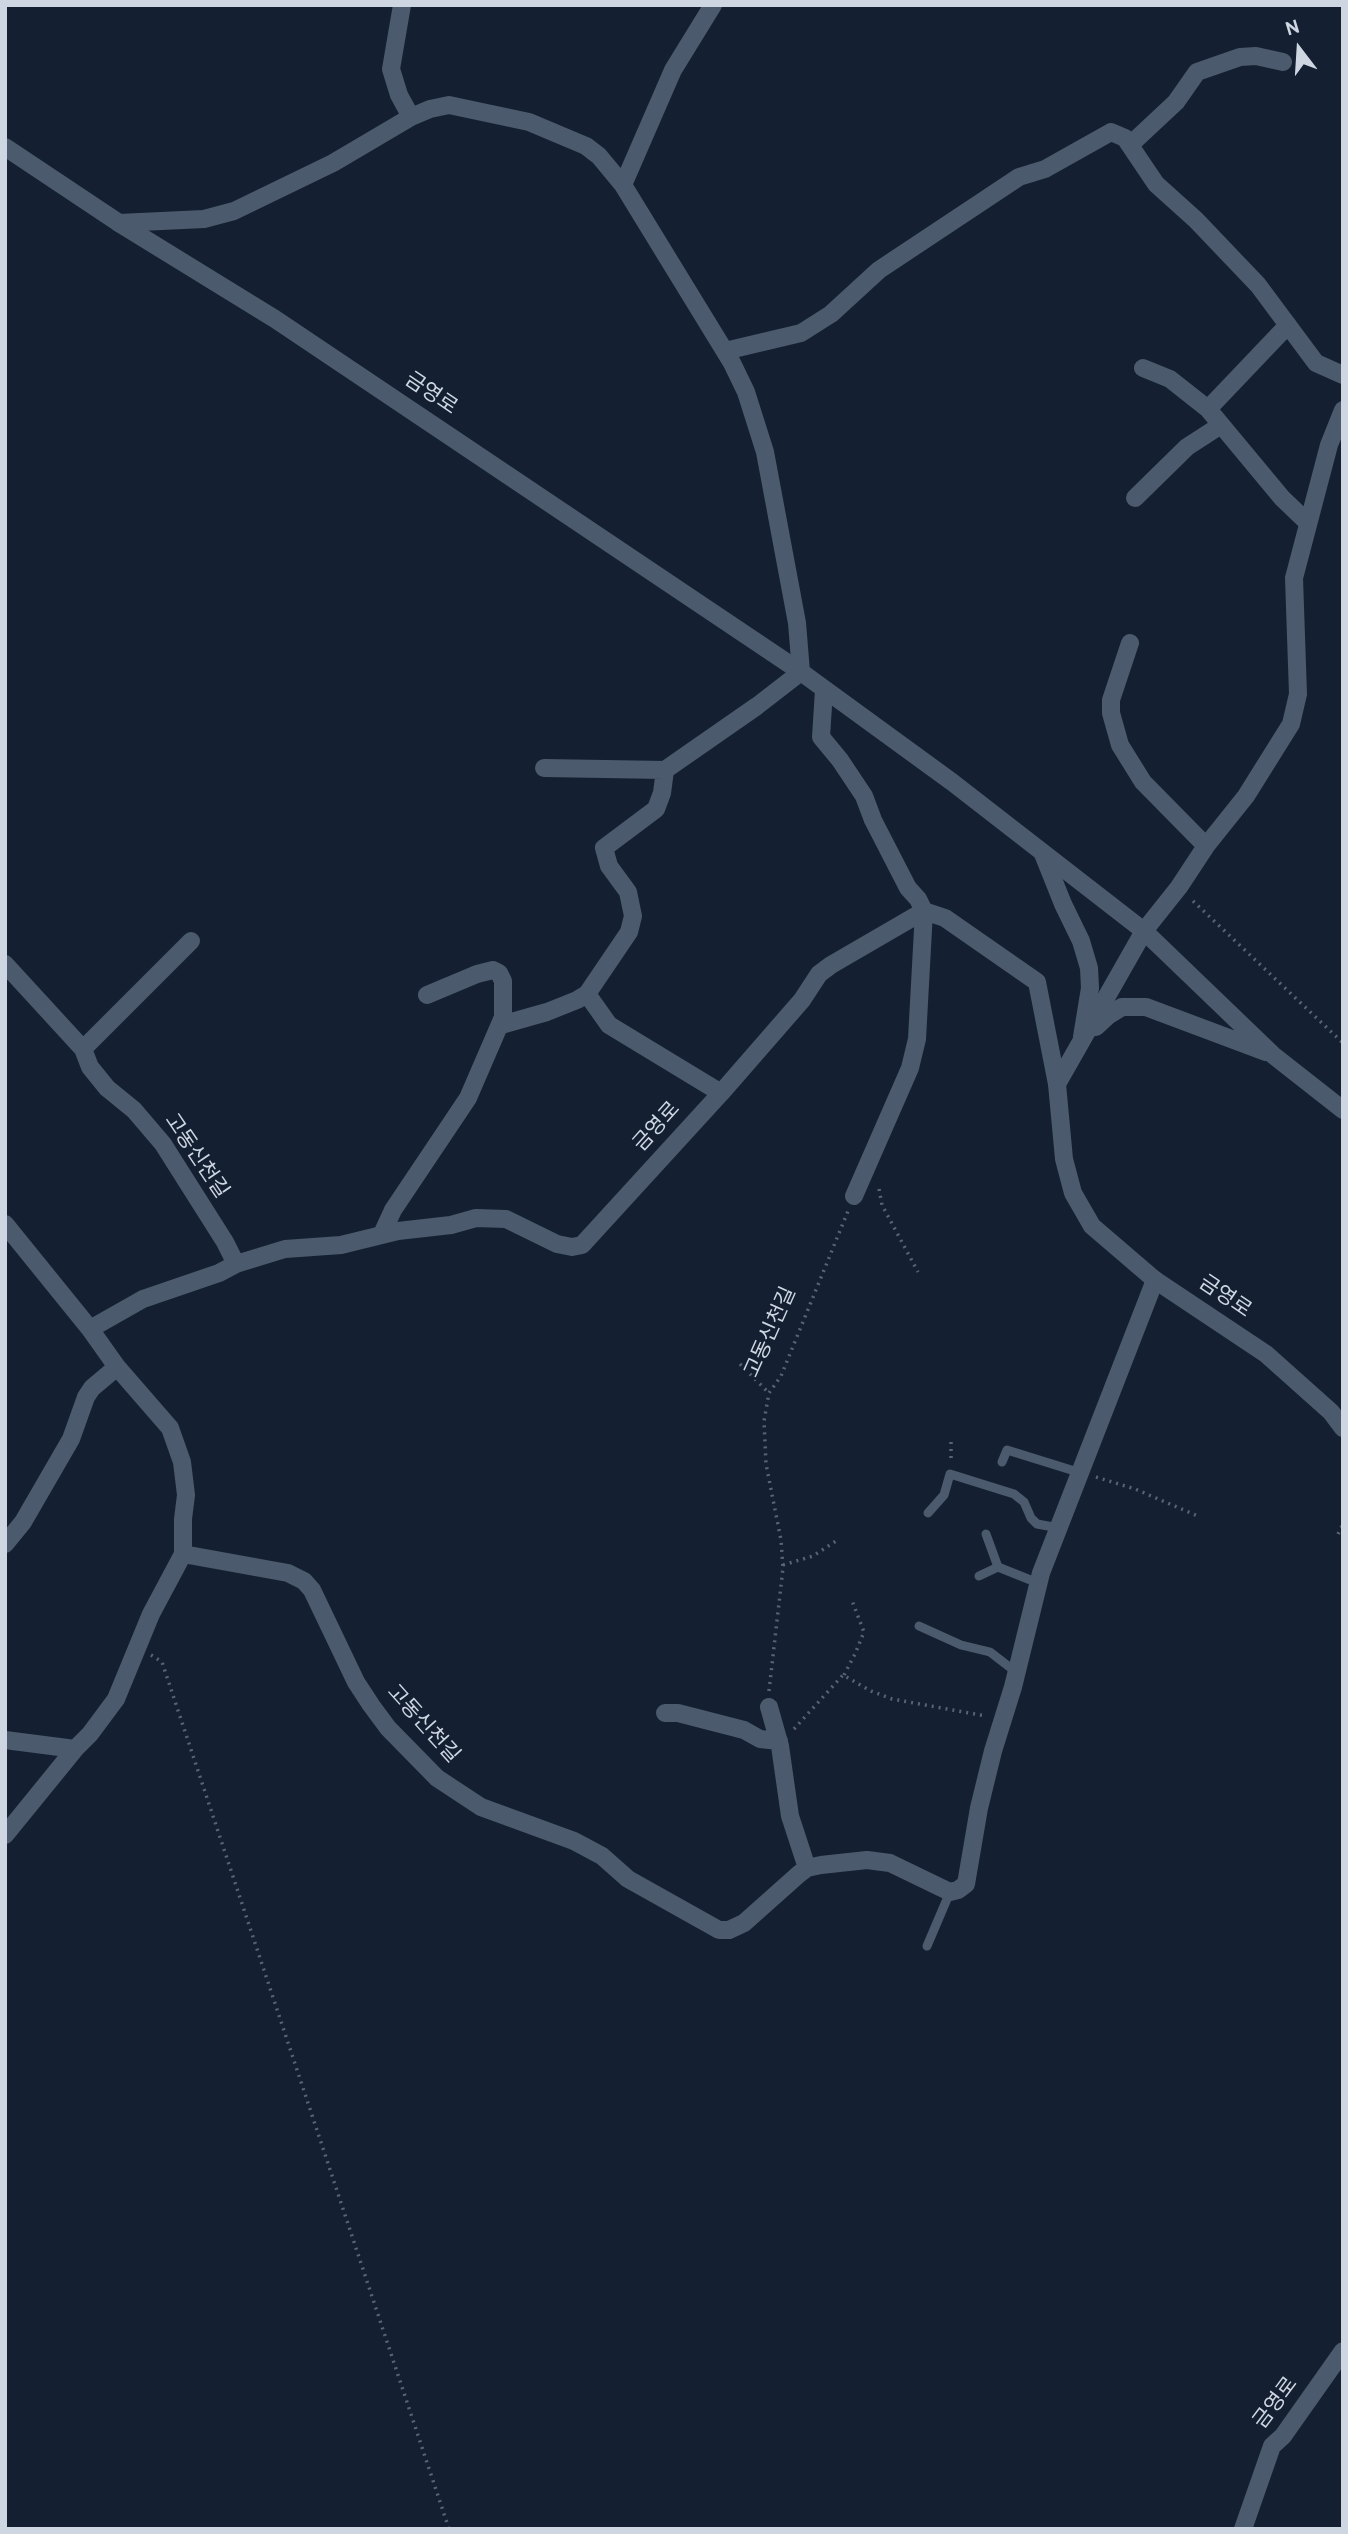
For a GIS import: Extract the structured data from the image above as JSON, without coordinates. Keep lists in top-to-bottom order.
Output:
{
  "streets": {
    "street": ["금영로", "고동신천길"]
  },
  "north": "top"
}
